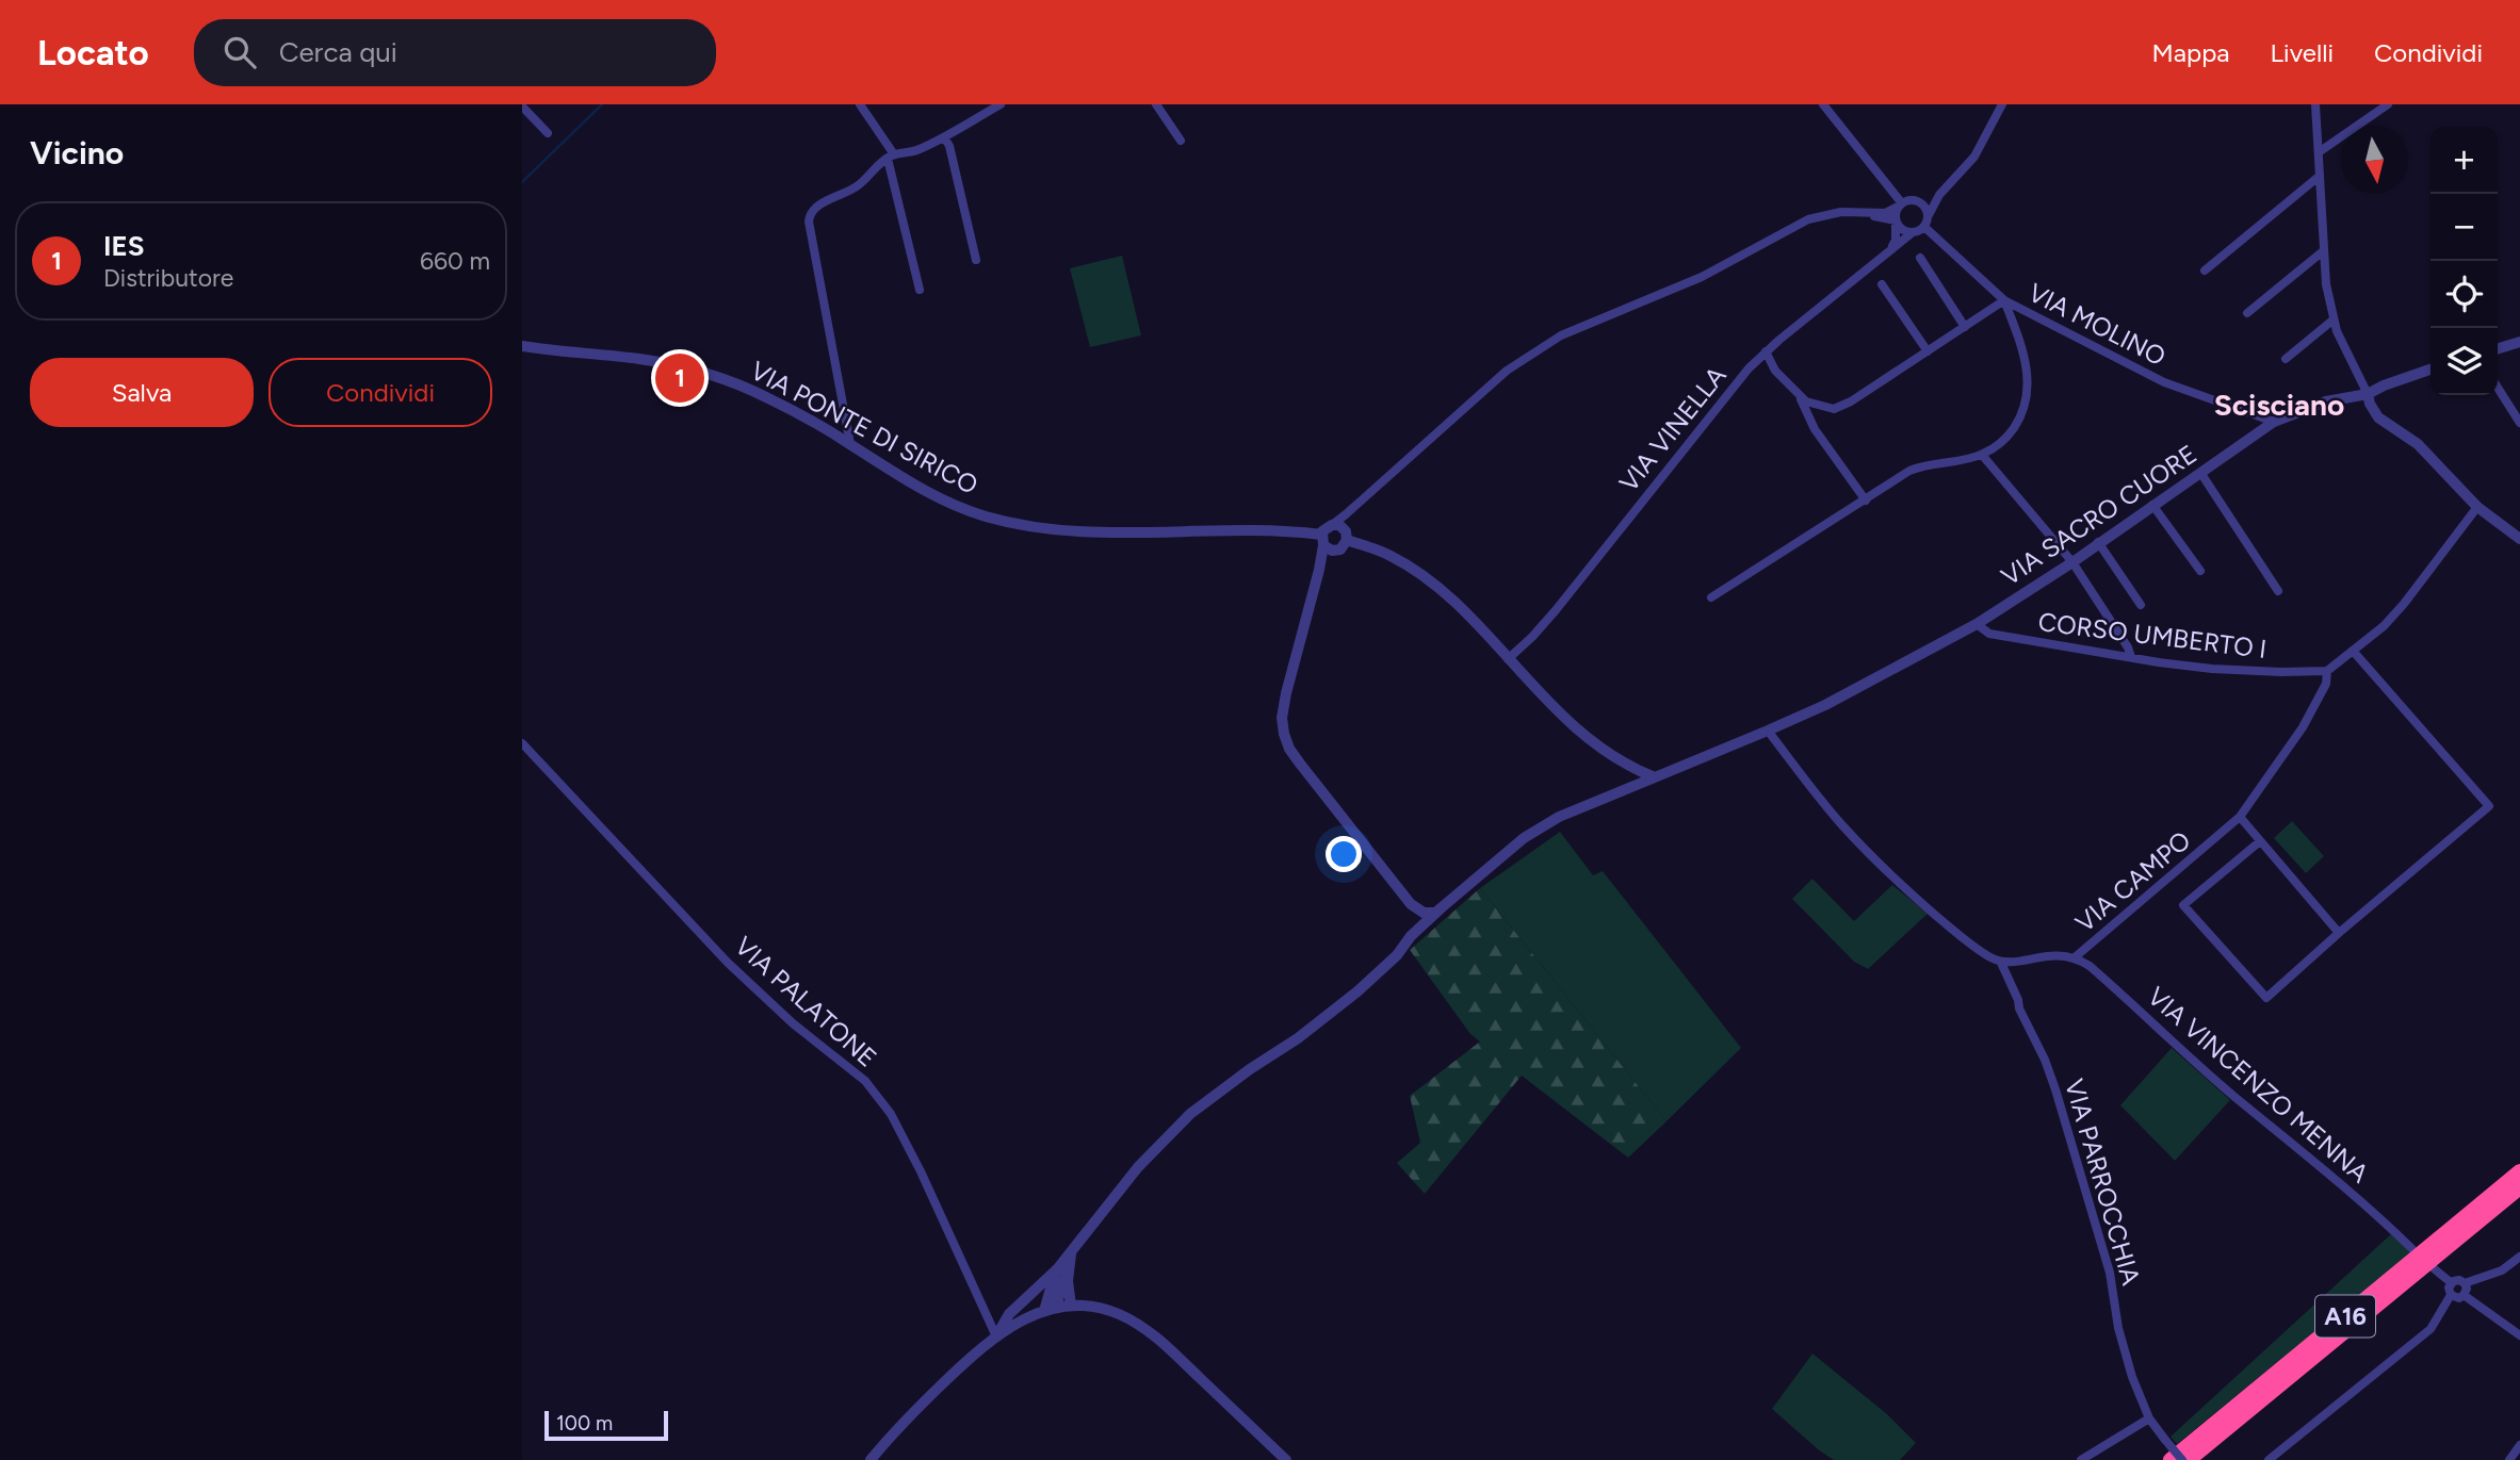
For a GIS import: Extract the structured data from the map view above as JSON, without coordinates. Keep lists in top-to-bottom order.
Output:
{
  "streets": {
    "highway": ["A16"],
    "street": [
      "VIA MOLINO",
      "VIA PONTE DI SIRICO",
      "VIA VINELLA",
      "VIA SACRO CUORE",
      "CORSO UMBERTO I",
      "VIA CAMPO",
      "VIA PALATONE",
      "VIA VINCENZO MENNA",
      "VIA PARROCCHIA"
    ]
  },
  "crossings": [
    ["VIA MOLINO", "VIA VINELLA"],
    ["VIA MOLINO", "VIA SACRO CUORE"],
    ["VIA SACRO CUORE", "CORSO UMBERTO I"],
    ["CORSO UMBERTO I", "VIA CAMPO"],
    ["VIA CAMPO", "VIA VINCENZO MENNA"],
    ["VIA CAMPO", "VIA PARROCCHIA"]
  ],
  "districts": ["Scisciano"],
  "scale_bar": "100 m",
  "north": "bottom",
  "page": {
    "header": "Locato",
    "search": "Cerca qui",
    "nav": ["Mappa", "Livelli", "Condividi"],
    "heading": "Vicino",
    "map_buttons": ["+", "−"],
    "list": [
      {
        "mark": "1",
        "name": "IES",
        "note": "Distributore",
        "value": "660 m"
      }
    ],
    "buttons": ["Salva", "Condividi"],
    "pins": "1",
    "scale": "100 m"
  }
}
